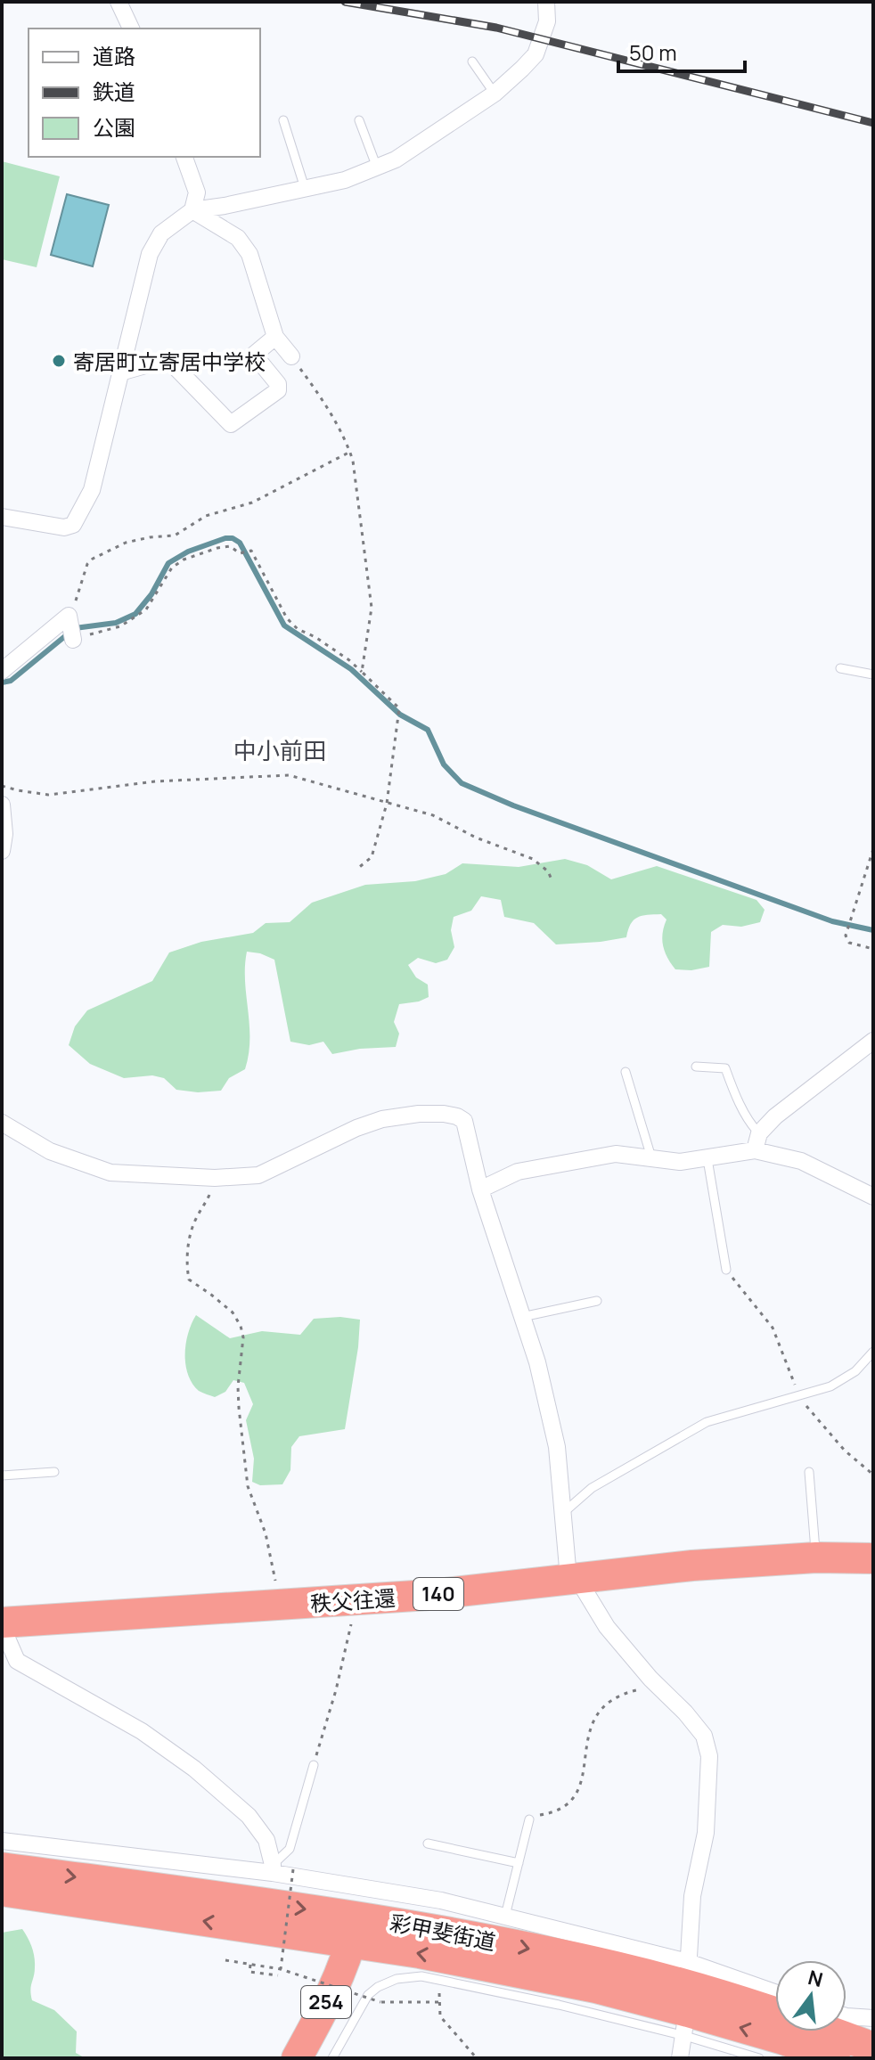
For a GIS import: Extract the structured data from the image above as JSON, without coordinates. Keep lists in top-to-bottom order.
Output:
{
  "streets": {
    "highway": [
      "140",
      "秩父往還",
      "彩甲斐街道",
      "254"
    ]
  },
  "crossings": [
    ["彩甲斐街道", "254"]
  ],
  "districts": ["中小前田"],
  "places": ["寄居町立寄居中学校"],
  "legend": ["道路", "鉄道", "公園"],
  "scale_bar": "50 m",
  "north": "top"
}
